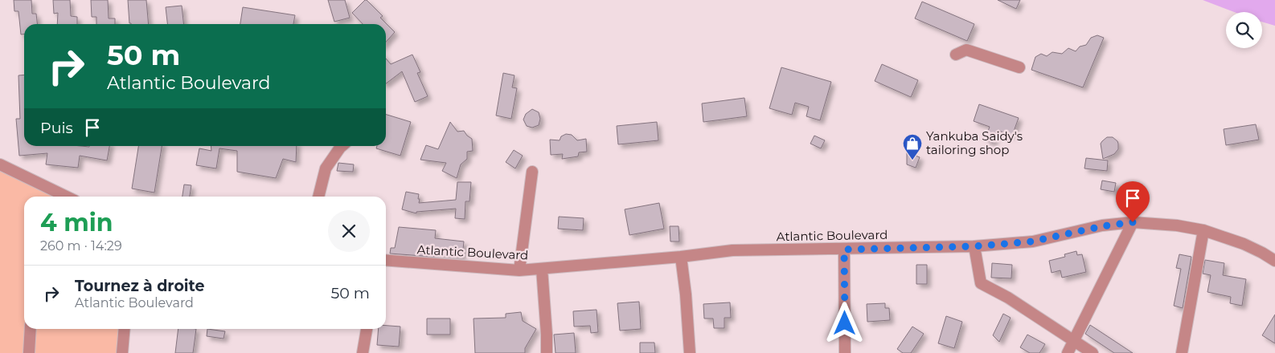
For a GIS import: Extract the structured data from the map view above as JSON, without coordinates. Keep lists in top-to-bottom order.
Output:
{
  "streets": {
    "street": ["Atlantic Boulevard"]
  },
  "places": {
    "shop": ["Yankuba Saidy's tailoring shop"]
  },
  "page": {
    "turn": ["50 m", "Atlantic Boulevard"],
    "then": "Puis",
    "heading": ["4 min", "260 m · 14:29"],
    "list": [
      {
        "name": "Tournez à droite",
        "note": "Atlantic Boulevard",
        "value": "50 m"
      }
    ]
  }
}
